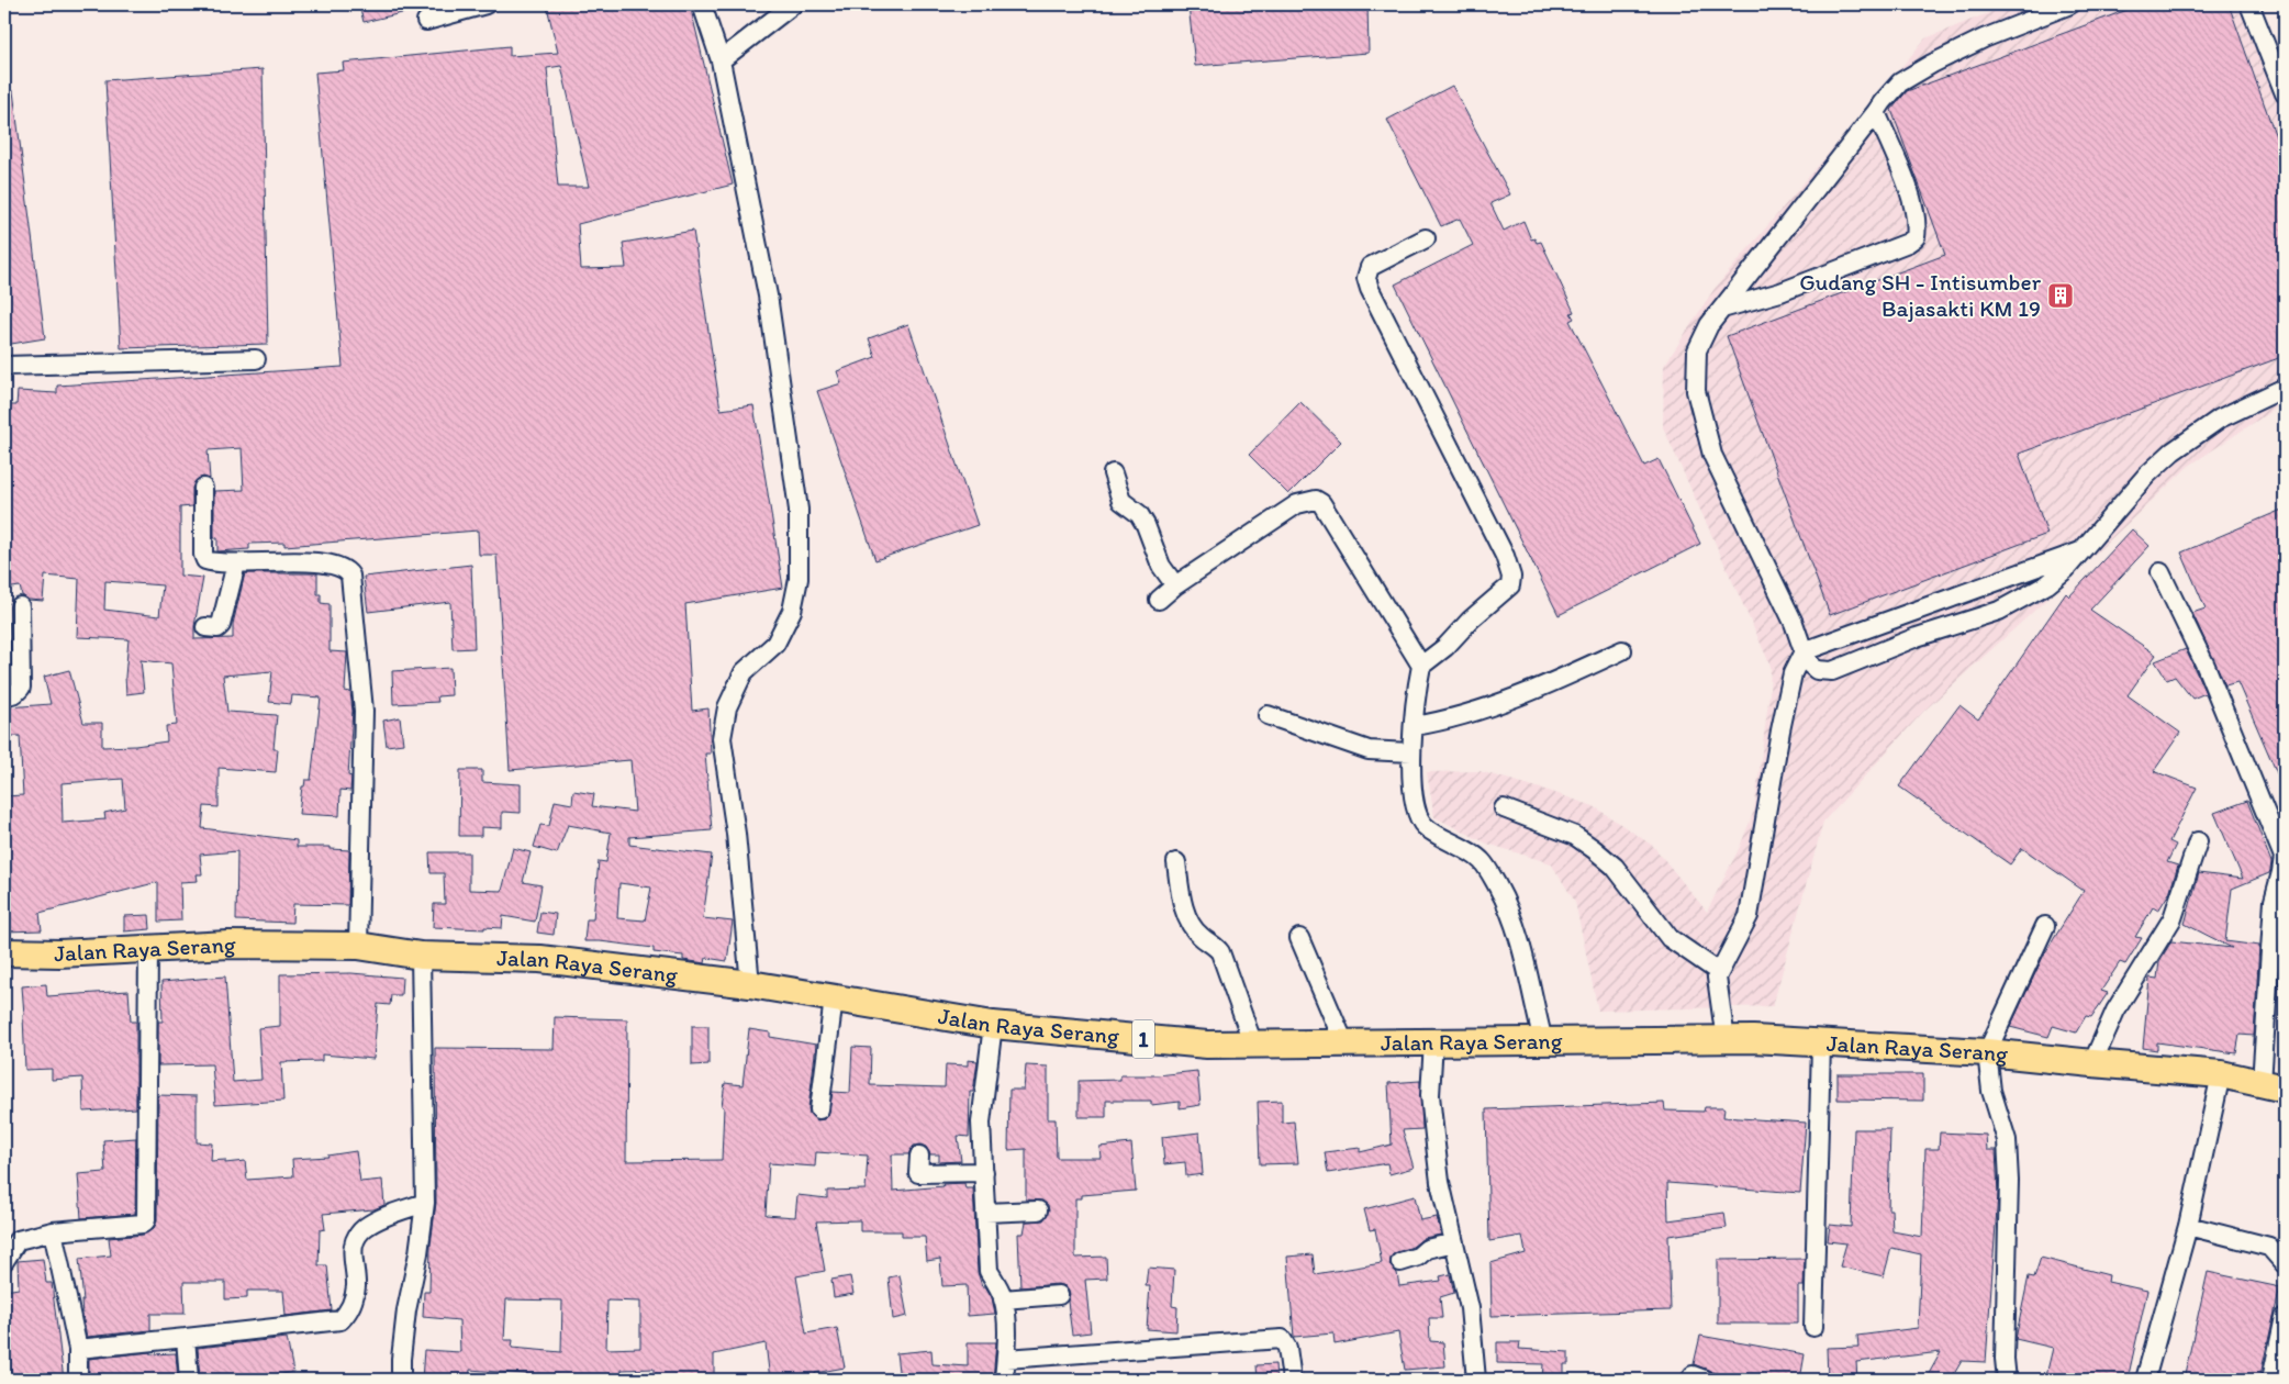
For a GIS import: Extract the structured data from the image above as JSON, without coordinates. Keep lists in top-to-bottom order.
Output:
{
  "streets": {
    "highway": ["Jalan Raya Serang", "1"]
  },
  "places": {
    "building": ["Gudang SH - Intisumber Bajasakti KM 19"]
  }
}
